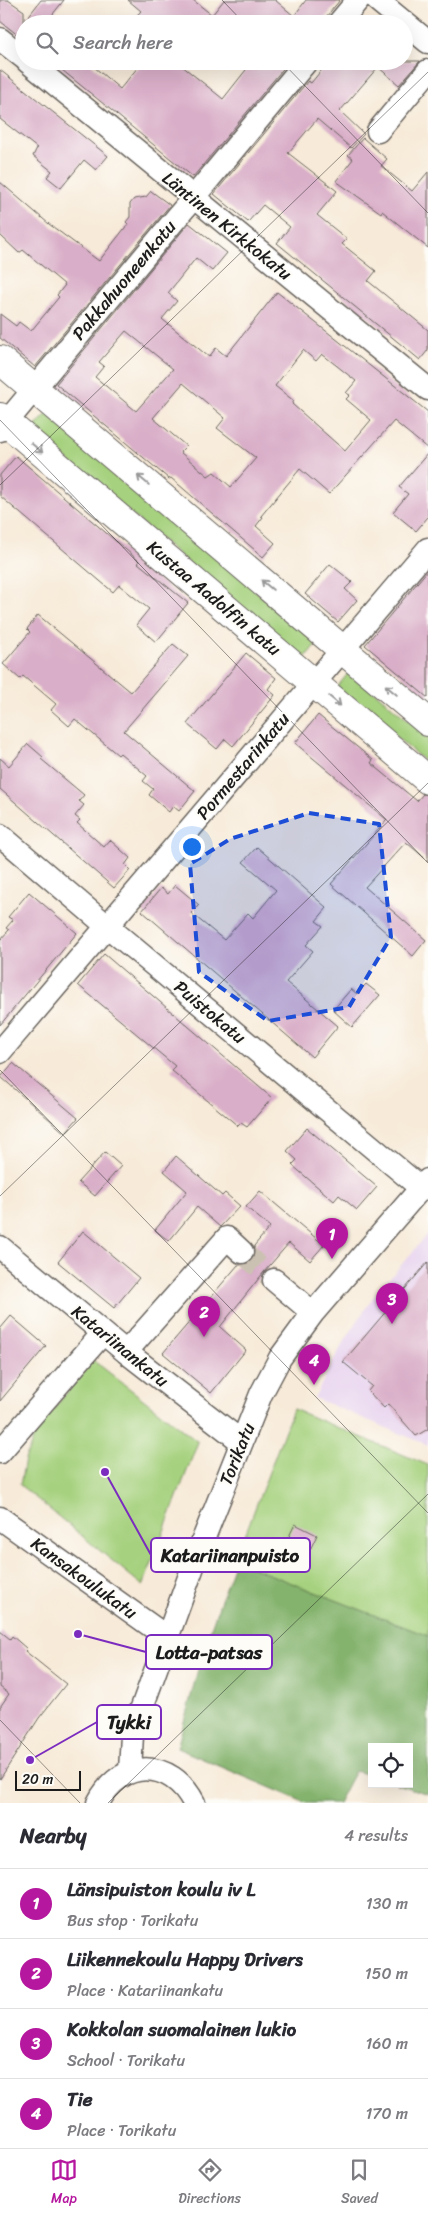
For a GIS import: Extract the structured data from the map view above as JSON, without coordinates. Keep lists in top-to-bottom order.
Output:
{
  "streets": {
    "main road": ["Kustaa Aadolfin katu"],
    "street": [
      "Läntinen Kirkkokatu",
      "Pakkahuoneenkatu",
      "Pormestarinkatu",
      "Puistokatu",
      "Katariinankatu",
      "Torikatu",
      "Kansakoulukatu"
    ]
  },
  "crossings": [
    ["Läntinen Kirkkokatu", "Pakkahuoneenkatu"],
    ["Pakkahuoneenkatu", "Kustaa Aadolfin katu"],
    ["Kustaa Aadolfin katu", "Pormestarinkatu"],
    ["Pormestarinkatu", "Puistokatu"],
    ["Puistokatu", "Torikatu"],
    ["Katariinankatu", "Torikatu"],
    ["Torikatu", "Kansakoulukatu"]
  ],
  "places": ["Katariinanpuisto", "Lotta-patsas", "Tykki"],
  "scale_bar": "20 m",
  "page": {
    "search": "Search here",
    "pins": [
      "1",
      "3",
      "2",
      "4"
    ],
    "scale": "20 m",
    "heading": ["Nearby", "4 results"],
    "list": [
      {
        "mark": "1",
        "name": "Länsipuiston koulu iv L",
        "note": "Bus stop · Torikatu",
        "value": "130 m"
      },
      {
        "mark": "2",
        "name": "Liikennekoulu Happy Drivers",
        "note": "Place · Katariinankatu",
        "value": "150 m"
      },
      {
        "mark": "3",
        "name": "Kokkolan suomalainen lukio",
        "note": "School · Torikatu",
        "value": "160 m"
      },
      {
        "mark": "4",
        "name": "Tie",
        "note": "Place · Torikatu",
        "value": "170 m"
      }
    ],
    "nav": ["Map", "Directions", "Saved"]
  }
}
